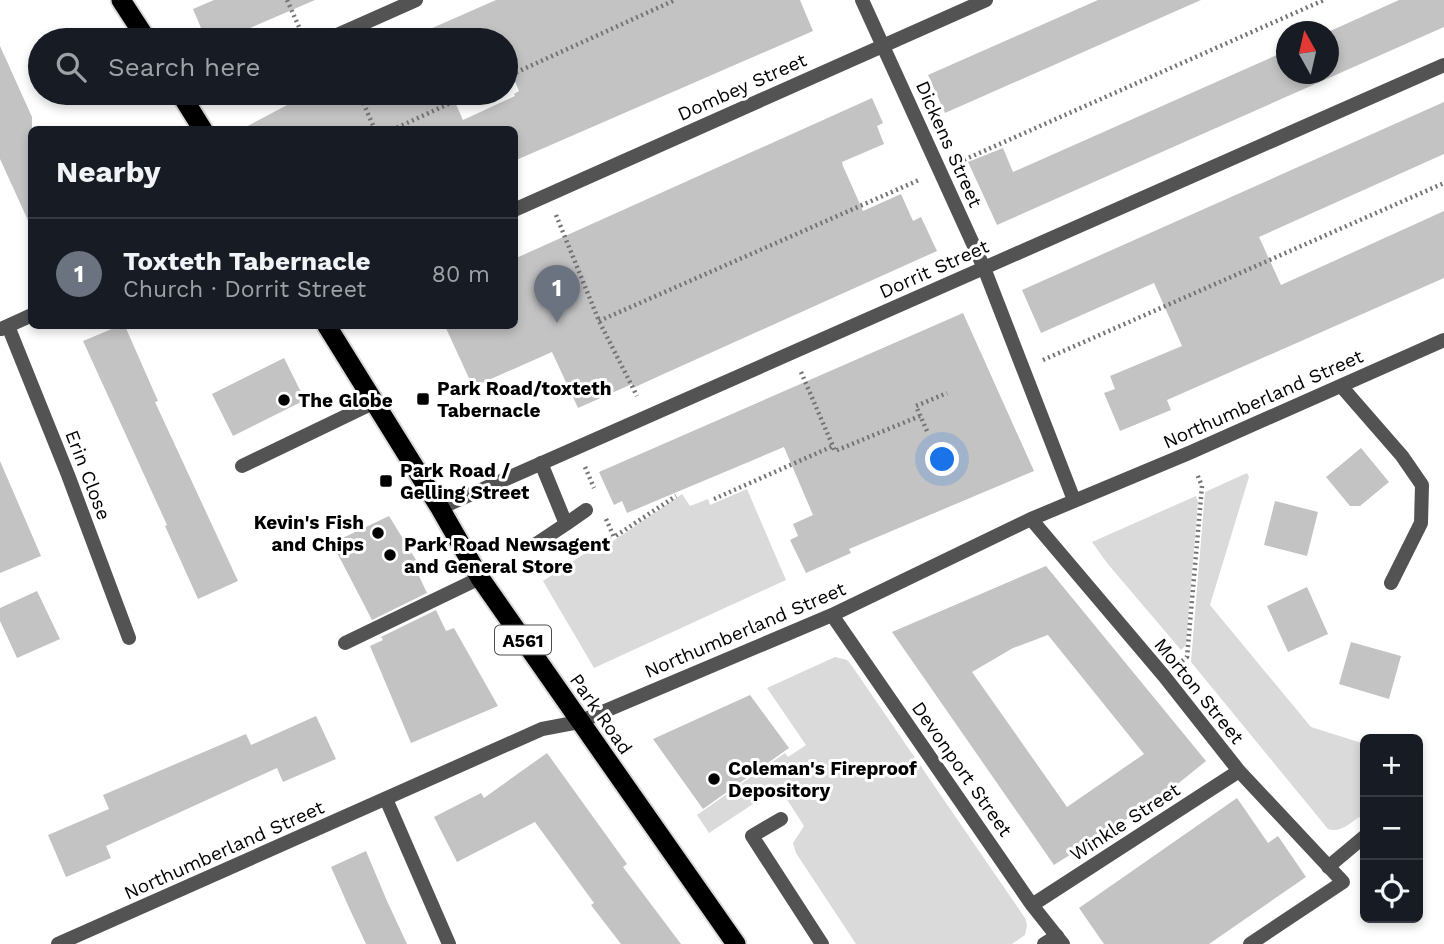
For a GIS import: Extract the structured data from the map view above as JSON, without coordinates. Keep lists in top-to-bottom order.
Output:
{
  "streets": {
    "highway": ["A561", "Park Road"],
    "street": [
      "Dombey Street",
      "Dickens Street",
      "Dorrit Street",
      "Northumberland Street",
      "Erin Close",
      "Morton Street",
      "Devonport Street",
      "Winkle Street"
    ]
  },
  "crossings": [
    ["Dombey Street", "Dickens Street"],
    ["Dickens Street", "Dorrit Street"],
    ["Dickens Street", "Northumberland Street"],
    ["Dorrit Street", "Park Road"],
    ["Northumberland Street", "Morton Street"],
    ["Northumberland Street", "Park Road"],
    ["Northumberland Street", "Devonport Street"],
    ["Morton Street", "Winkle Street"],
    ["Devonport Street", "Winkle Street"]
  ],
  "places": {
    "transit": ["Park Road/toxteth Tabernacle", "Park Road / Gelling Street"],
    "other": [
      "The Globe",
      "Kevin's Fish and Chips",
      "Park Road Newsagent and General Store",
      "Coleman's Fireproof Depository"
    ]
  },
  "north": "top",
  "page": {
    "search": "Search here",
    "heading": "Nearby",
    "list": [
      {
        "mark": "1",
        "name": "Toxteth Tabernacle",
        "note": "Church · Dorrit Street",
        "value": "80 m"
      }
    ],
    "pins": "1",
    "map_buttons": ["+", "−"]
  }
}
